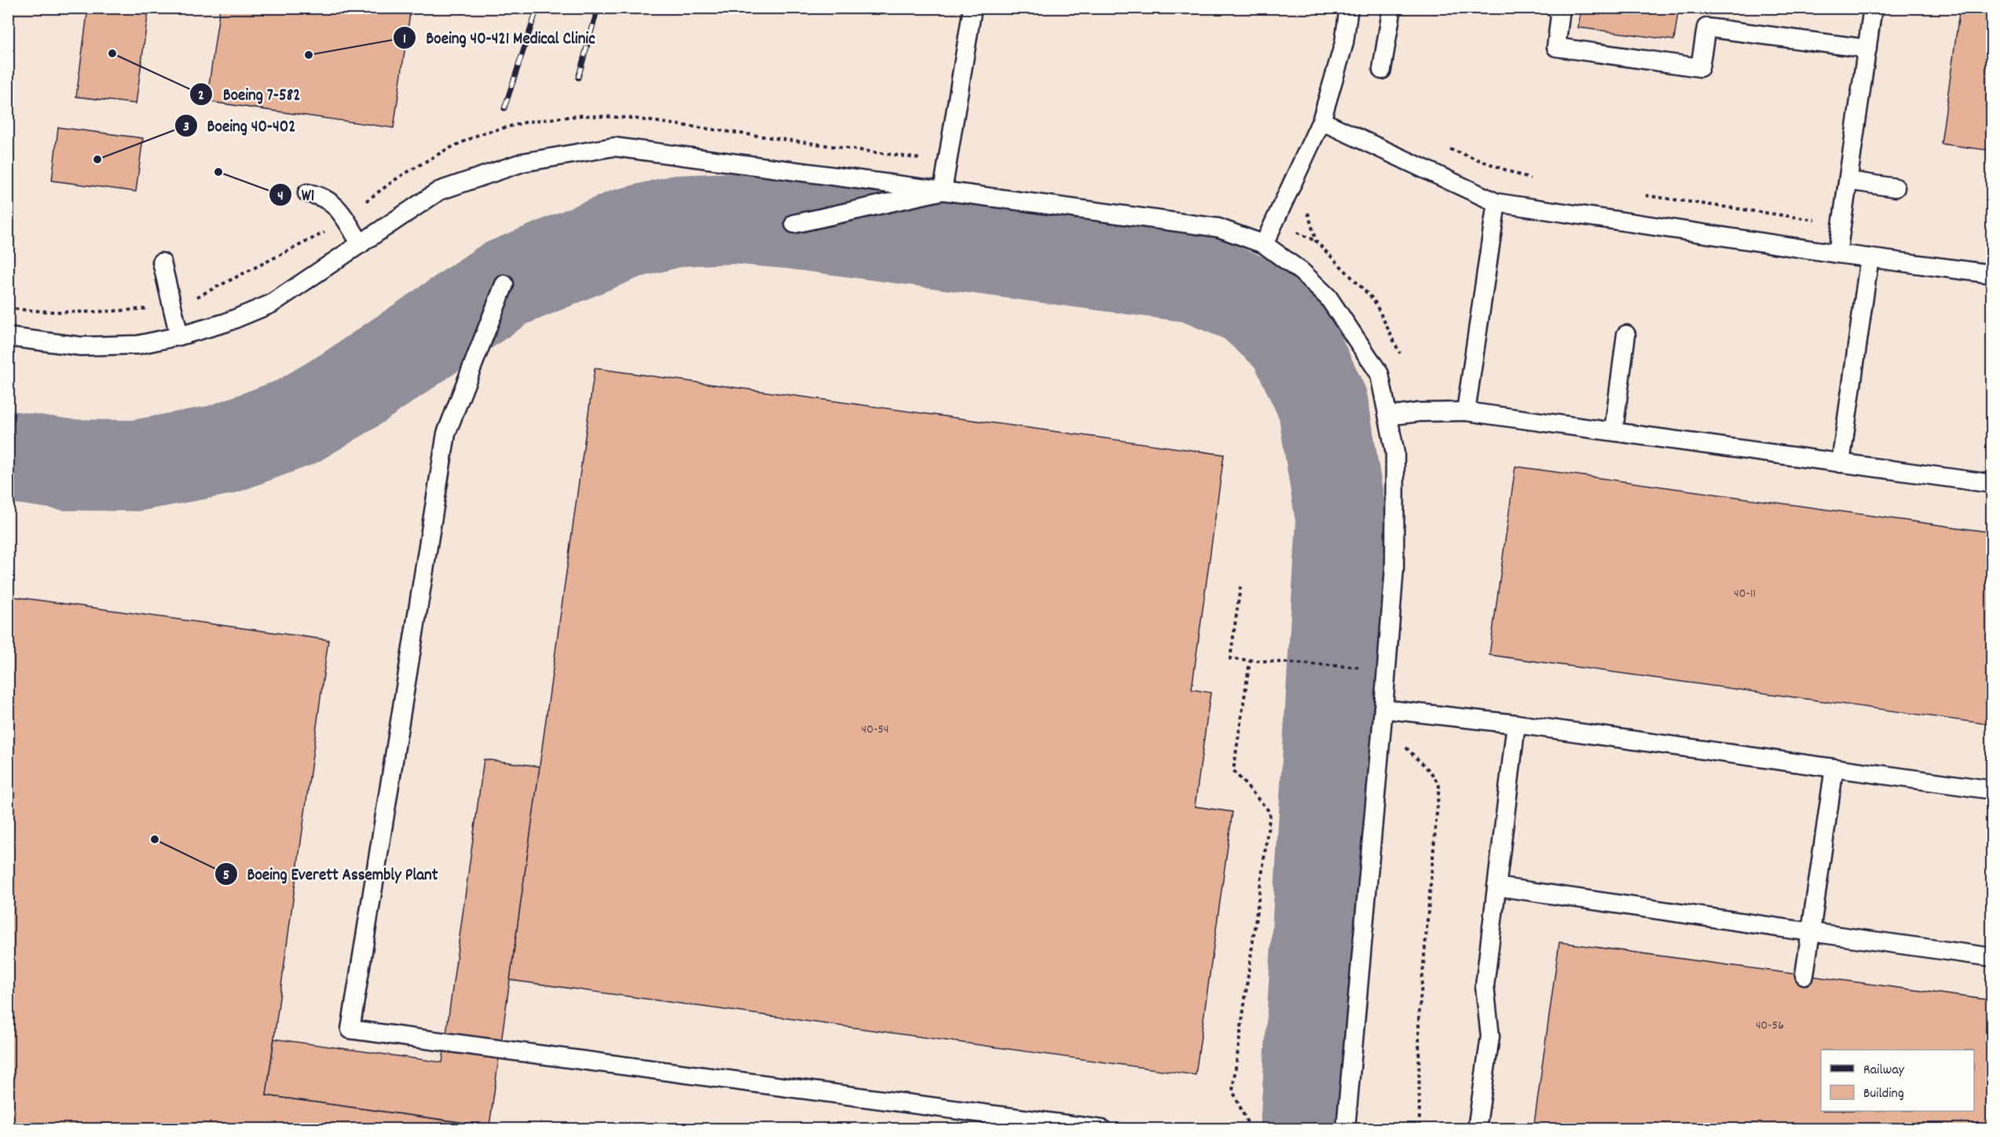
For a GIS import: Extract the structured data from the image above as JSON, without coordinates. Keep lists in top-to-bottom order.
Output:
{
  "places": [
    "Boeing 7-582",
    "Boeing 40-421 Medical Clinic",
    "Boeing 40-402",
    "W1",
    "Boeing Everett Assembly Plant"
  ],
  "house_numbers": ["40-11", "40-54", "40-56"],
  "legend": ["Railway", "Building"]
}
